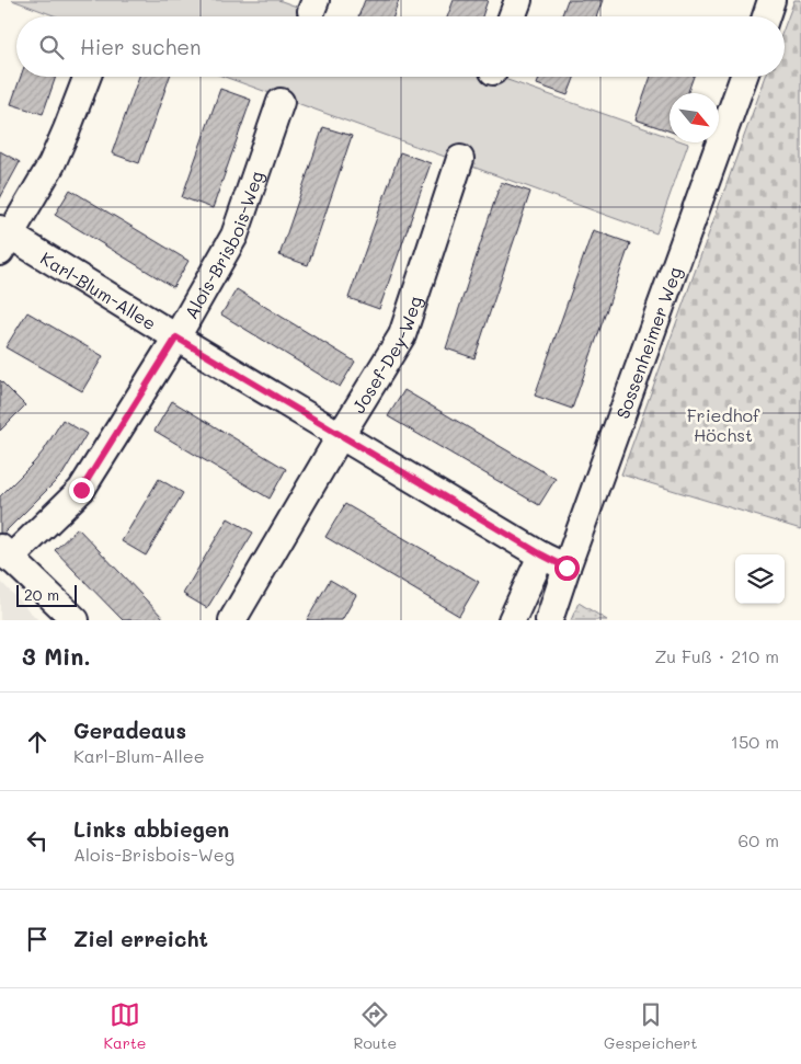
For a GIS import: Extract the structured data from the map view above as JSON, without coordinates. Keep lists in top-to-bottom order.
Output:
{
  "streets": {
    "street": [
      "Alois-Brisbois-Weg",
      "Karl-Blum-Allee",
      "Sossenheimer Weg",
      "Josef-Dey-Weg"
    ]
  },
  "crossings": [
    ["Alois-Brisbois-Weg", "Karl-Blum-Allee"],
    ["Karl-Blum-Allee", "Sossenheimer Weg"],
    ["Karl-Blum-Allee", "Josef-Dey-Weg"]
  ],
  "parks": ["Friedhof Höchst"],
  "scale_bar": "20 m",
  "north": "bottom right",
  "page": {
    "search": "Hier suchen",
    "scale": "20 m",
    "heading": ["3 Min.", "Zu Fuß · 210 m"],
    "list": [
      ["Geradeaus", "Karl-Blum-Allee", "150 m"],
      ["Links abbiegen", "Alois-Brisbois-Weg", "60 m"],
      "Ziel erreicht"
    ],
    "nav": ["Karte", "Route", "Gespeichert"]
  }
}
